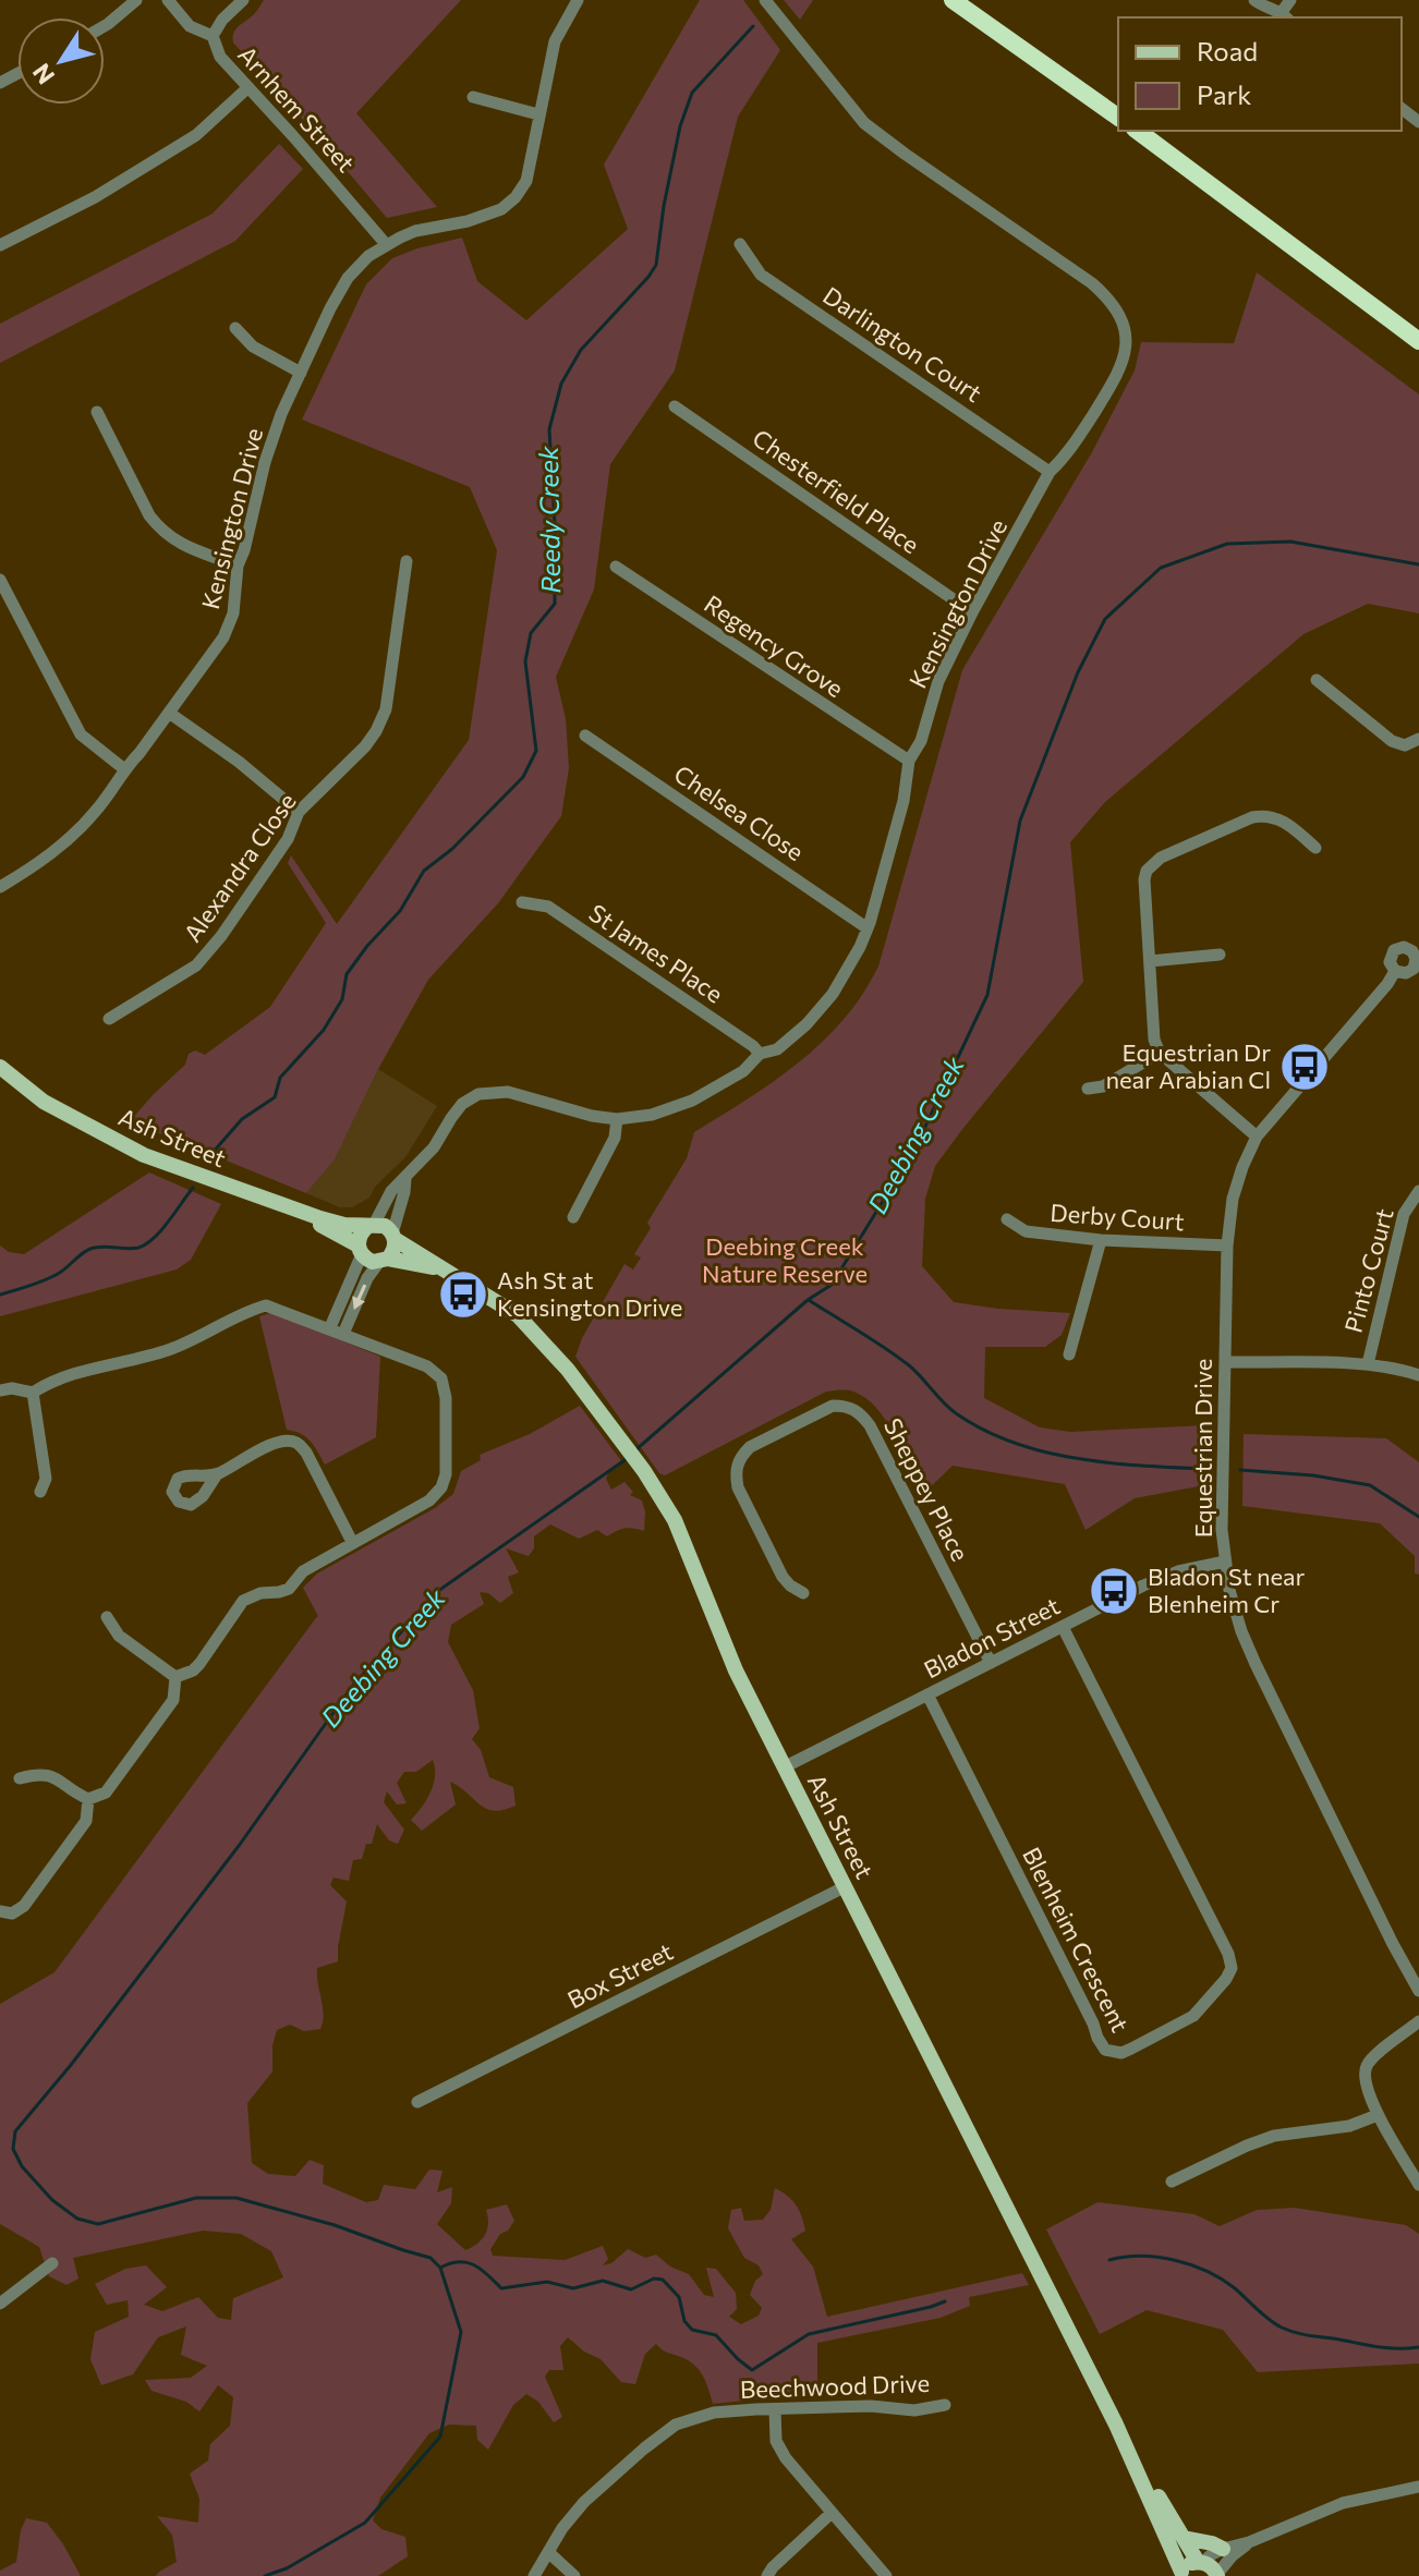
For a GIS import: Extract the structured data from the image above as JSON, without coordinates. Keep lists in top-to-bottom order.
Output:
{
  "streets": {
    "main road": ["Ash Street"],
    "street": [
      "Arnhem Street",
      "Darlington Court",
      "Chesterfield Place",
      "Kensington Drive",
      "Regency Grove",
      "Chelsea Close",
      "Alexandra Close",
      "St James Place",
      "Derby Court",
      "Pinto Court",
      "Equestrian Drive",
      "Sheppey Place",
      "Bladon Street",
      "Blenheim Crescent",
      "Box Street",
      "Beechwood Drive"
    ]
  },
  "crossings": [
    ["Arnhem Street", "Kensington Drive"],
    ["Darlington Court", "Kensington Drive"],
    ["Chesterfield Place", "Kensington Drive"],
    ["Kensington Drive", "Regency Grove"],
    ["Kensington Drive", "Chelsea Close"],
    ["Kensington Drive", "St James Place"],
    ["Kensington Drive", "Ash Street"],
    ["Ash Street", "Bladon Street"],
    ["Ash Street", "Box Street"],
    ["Derby Court", "Equestrian Drive"],
    ["Equestrian Drive", "Bladon Street"],
    ["Sheppey Place", "Bladon Street"],
    ["Bladon Street", "Blenheim Crescent"]
  ],
  "water": ["Reedy Creek", "Deebing Creek"],
  "parks": ["Deebing Creek Nature Reserve"],
  "places": {
    "bus stop": ["Equestrian Dr near Arabian Cl", "Ash St at Kensington Drive", "Bladon St near Blenheim Cr"]
  },
  "legend": ["Road", "Park"],
  "north": "bottom left"
}
